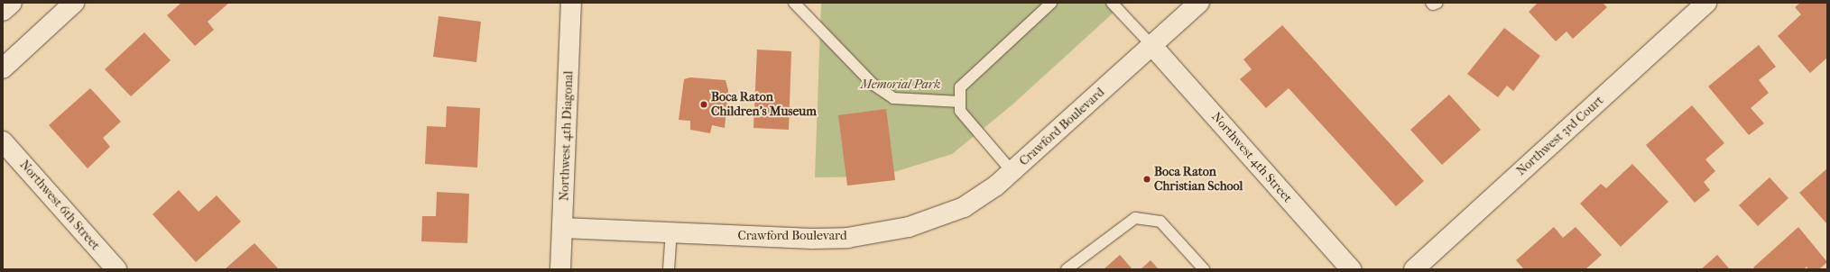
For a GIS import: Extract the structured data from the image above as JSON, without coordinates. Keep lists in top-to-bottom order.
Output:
{
  "streets": {
    "street": [
      "Crawford Boulevard",
      "Northwest 4th Diagonal",
      "Northwest 3rd Court",
      "Northwest 4th Street",
      "Northwest 6th Street"
    ]
  },
  "crossings": [
    ["Crawford Boulevard", "Northwest 4th Diagonal"],
    ["Crawford Boulevard", "Northwest 4th Street"]
  ],
  "parks": ["Memorial Park"],
  "places": ["Boca Raton Children's Museum", "Boca Raton Christian School"]
}
